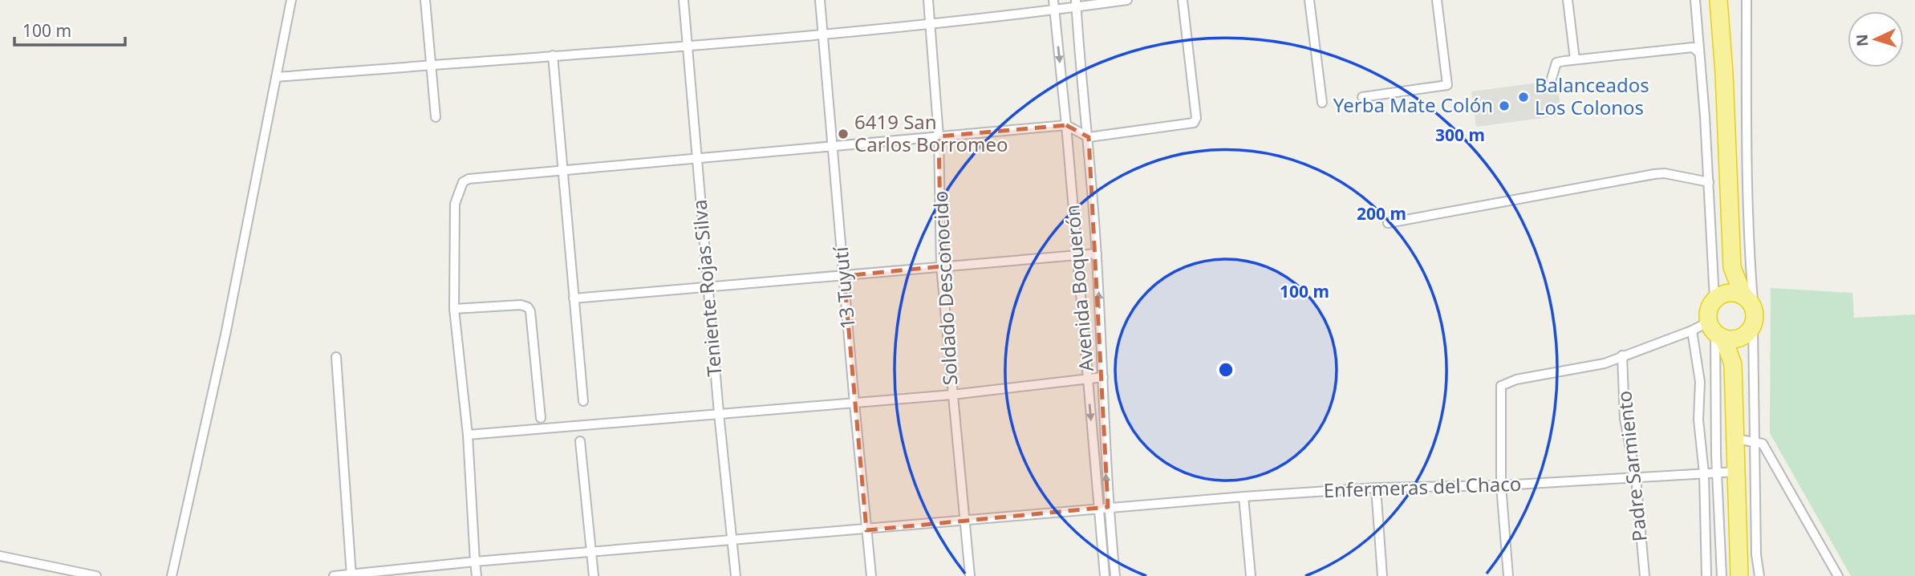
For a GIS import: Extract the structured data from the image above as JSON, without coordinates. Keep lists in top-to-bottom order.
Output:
{
  "streets": {
    "street": [
      "Teniente Rojas Silva",
      "13 Tuyutí",
      "Soldado Desconocido",
      "Avenida Boquerón",
      "Padre Sarmiento",
      "Enfermeras del Chaco"
    ]
  },
  "crossings": [
    ["Teniente Rojas Silva", "Enfermeras del Chaco"],
    ["13 Tuyutí", "Enfermeras del Chaco"],
    ["Soldado Desconocido", "Enfermeras del Chaco"],
    ["Avenida Boquerón", "Enfermeras del Chaco"],
    ["Padre Sarmiento", "Enfermeras del Chaco"]
  ],
  "places": ["Balanceados Los Colonos", "Yerba Mate Colón", "6419 San Carlos Borromeo"],
  "scale_bar": "100 m",
  "north": "left",
  "rings": ["300 m", "200 m", "100 m"]
}
